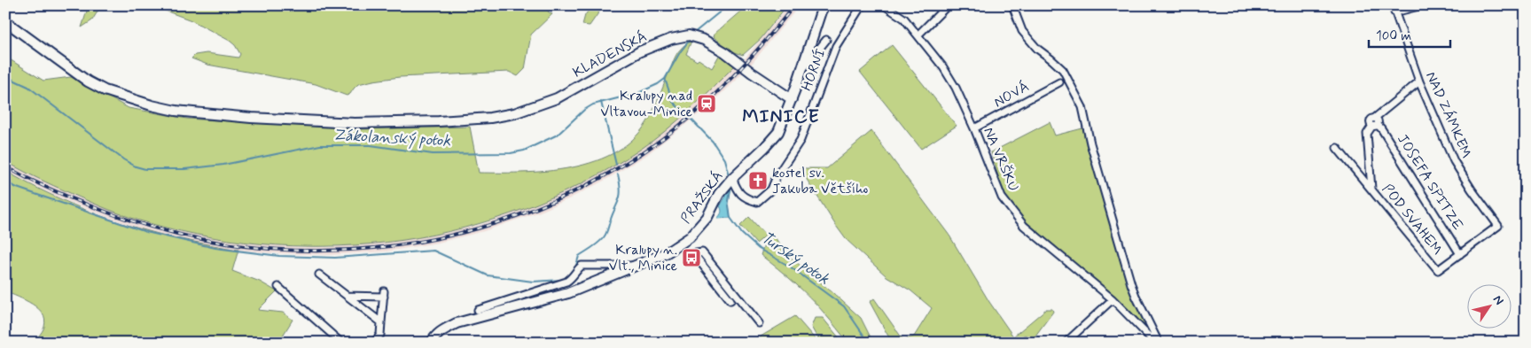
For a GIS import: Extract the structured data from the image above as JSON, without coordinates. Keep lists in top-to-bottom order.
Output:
{
  "streets": {
    "main road": ["KLADENSKÁ", "PRAŽSKÁ"],
    "street": [
      "HORNÍ",
      "NOVÁ",
      "NAD ZÁMKEM",
      "NA VRŠKU",
      "JOSEFA SPITZE",
      "POD SVAHEM"
    ]
  },
  "crossings": [
    ["KLADENSKÁ", "PRAŽSKÁ"],
    ["HORNÍ", "PRAŽSKÁ"],
    ["NOVÁ", "NA VRŠKU"],
    ["NAD ZÁMKEM", "POD SVAHEM"],
    ["JOSEFA SPITZE", "POD SVAHEM"]
  ],
  "districts": ["MINICE"],
  "water": ["Zákolanský potok", "Turský potok"],
  "places": {
    "station": ["Kralupy nad Vltavou-Minice"],
    "church": ["kostel sv. Jakuba Většího"],
    "bus stop": ["Kralupy n. Vlt., Minice"]
  },
  "scale_bar": "100 m",
  "north": "top right"
}
